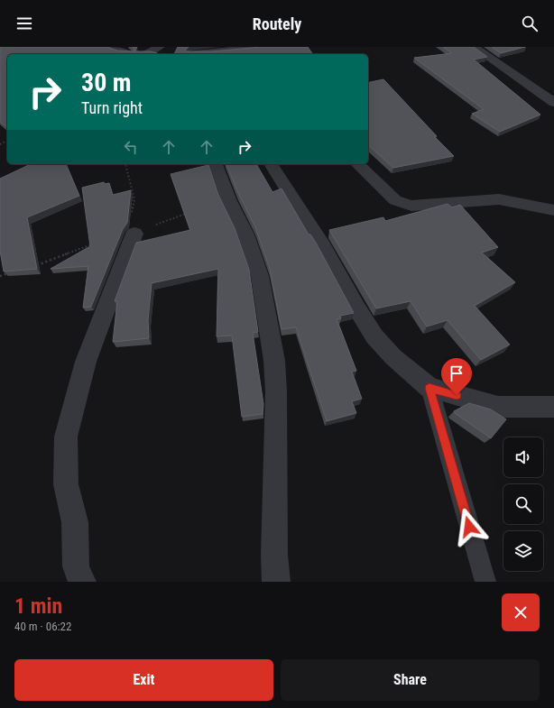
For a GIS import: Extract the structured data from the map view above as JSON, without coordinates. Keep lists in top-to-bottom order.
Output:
{
  "page": {
    "header": "Routely",
    "turn": ["30 m", "Turn right"],
    "heading": ["1 min", "40 m · 06:22"],
    "buttons": ["Exit", "Share"]
  }
}
